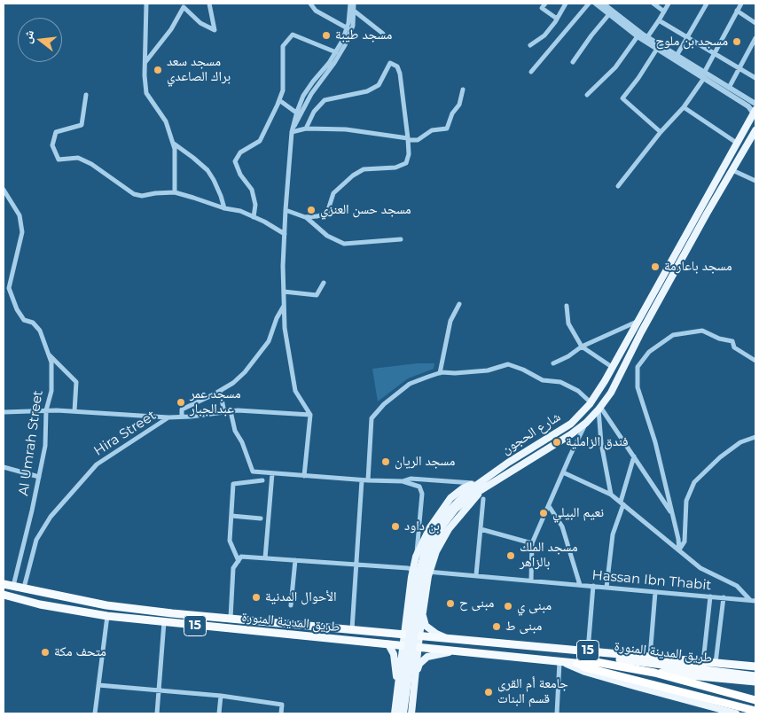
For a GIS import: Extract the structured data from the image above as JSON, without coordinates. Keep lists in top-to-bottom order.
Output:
{
  "streets": {
    "highway": ["طريق المدينة المنورة", "15"],
    "main road": ["شارع الحجون"],
    "street": ["Hira Street", "Al Umrah Street", "Hassan Ibn Thabit"]
  },
  "crossings": [
    ["Hira Street", "طريق المدينة المنورة"],
    ["Al Umrah Street", "طريق المدينة المنورة"]
  ],
  "places": [
    "مسجد طيبة",
    "مسجد بن ملوح",
    "مسجد سعد براك الصاعدي",
    "مسجد حسن العنزي",
    "مسجد باعارمة",
    "مسجد عمر عبدالجبار",
    "فندق الزاملية",
    "مسجد الريان",
    "نعيم البيلي",
    "بن داود",
    "مسجد الملك بالزاهر",
    "الأحوال المدنية",
    "مبنى ح",
    "مبنى ي",
    "مبنى ط",
    "متحف مكة",
    "جامعة أم القرى قسم البنات"
  ],
  "north": "left"
}
